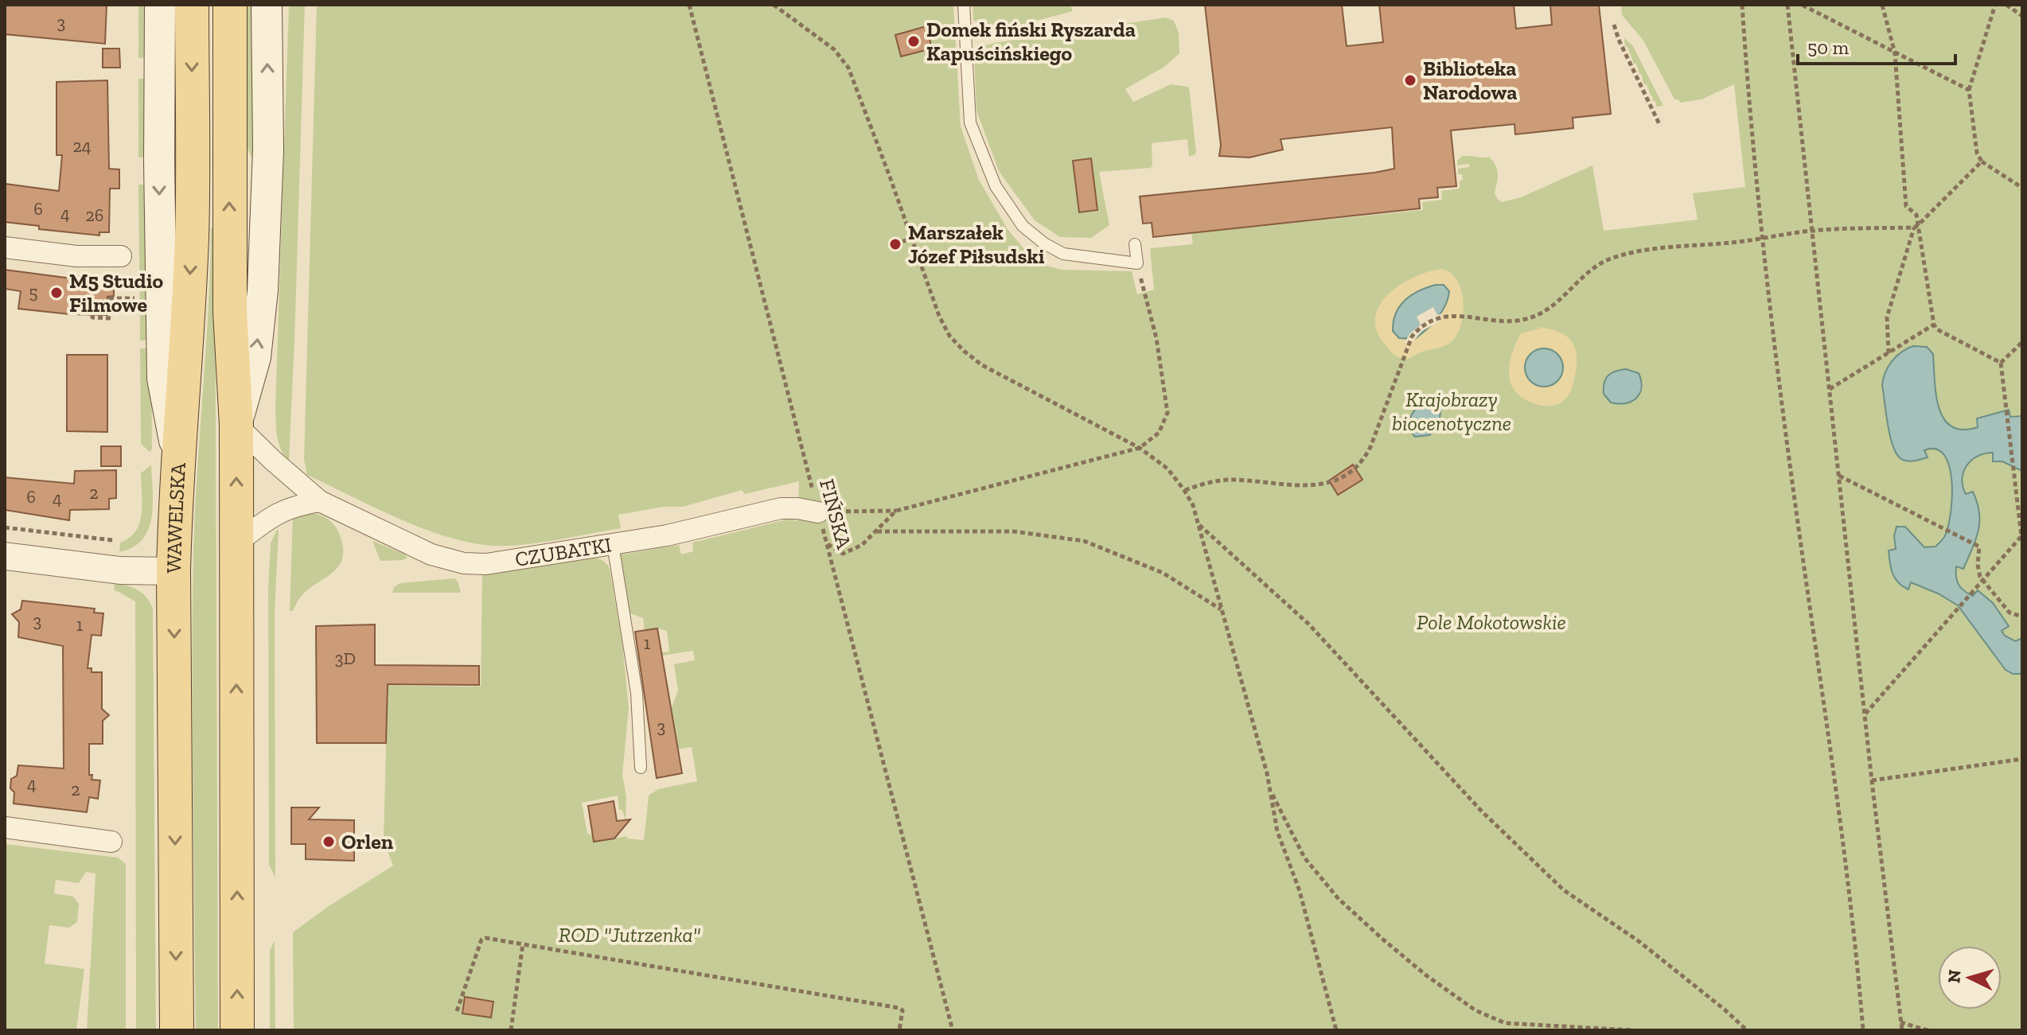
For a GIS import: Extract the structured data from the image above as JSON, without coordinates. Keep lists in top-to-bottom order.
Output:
{
  "streets": {
    "main road": ["WAWELSKA"],
    "street": ["CZUBATKI"],
    "path": ["FIŃSKA"]
  },
  "crossings": [
    ["FIŃSKA", "CZUBATKI"]
  ],
  "parks": ["Krajobrazy biocenotyczne", "Pole Mokotowskie", "ROD \"Jutrzenka\""],
  "places": [
    "Domek fiński Ryszarda Kapuścińskiego",
    "Biblioteka Narodowa",
    "Marszałek Józef Piłsudski",
    "M5 Studio Filmowe",
    "Orlen"
  ],
  "house_numbers": [
    "3",
    "24",
    "6",
    "4",
    "26",
    "5",
    "2",
    "6",
    "4",
    "3",
    "1",
    "1",
    "3D",
    "3",
    "4",
    "2"
  ],
  "scale_bar": "50 m",
  "north": "left"
}
